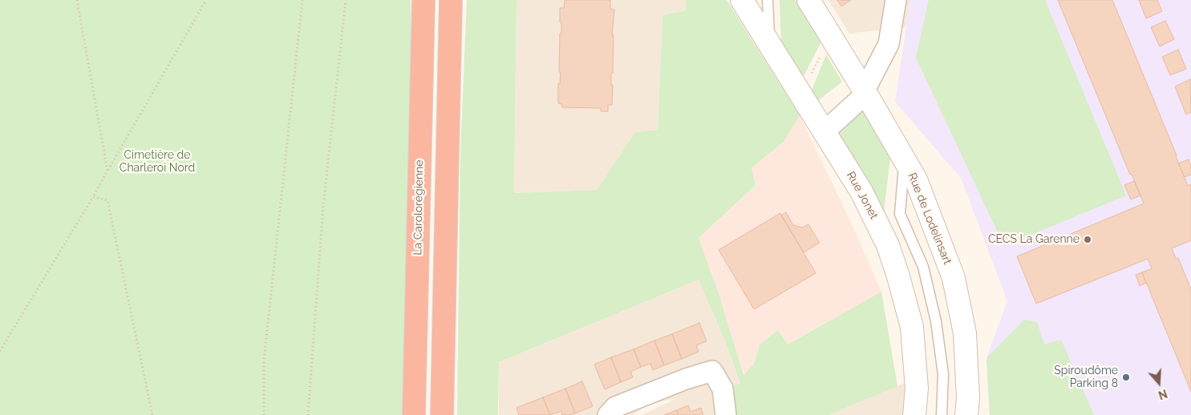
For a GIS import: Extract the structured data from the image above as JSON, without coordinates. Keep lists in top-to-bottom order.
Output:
{
  "streets": {
    "highway": ["La Carolorégienne"],
    "street": ["Rue Jonet", "Rue de Lodelinsart"]
  },
  "parks": ["Cimetière de Charleroi Nord"],
  "places": ["CECS La Garenne", "Spiroudôme Parking 8"],
  "north": "bottom"
}
